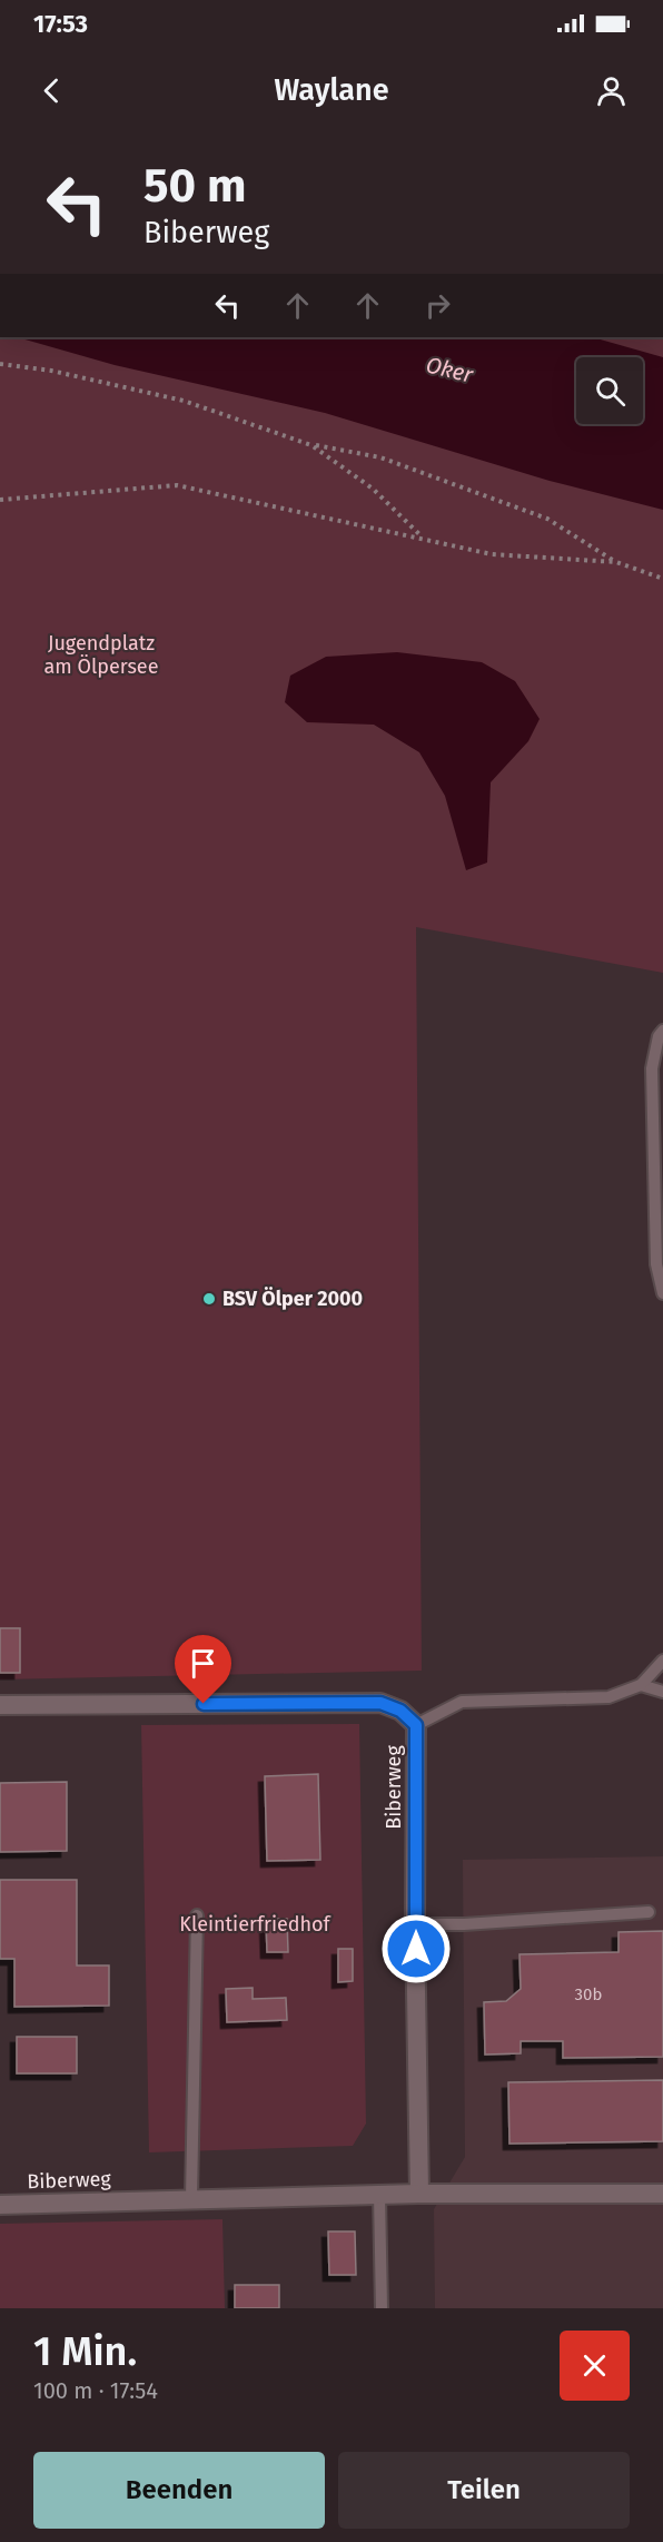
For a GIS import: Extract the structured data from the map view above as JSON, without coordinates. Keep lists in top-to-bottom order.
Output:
{
  "streets": {
    "street": ["Biberweg"]
  },
  "water": ["Oker"],
  "parks": ["Jugendplatz am Ölpersee", "Kleintierfriedhof"],
  "places": ["BSV Ölper 2000"],
  "house_numbers": ["30b"],
  "page": {
    "status": "17:53",
    "header": "Waylane",
    "turn": ["50 m", "Biberweg"],
    "heading": ["1 Min.", "100 m · 17:54"],
    "buttons": ["Beenden", "Teilen"]
  }
}
